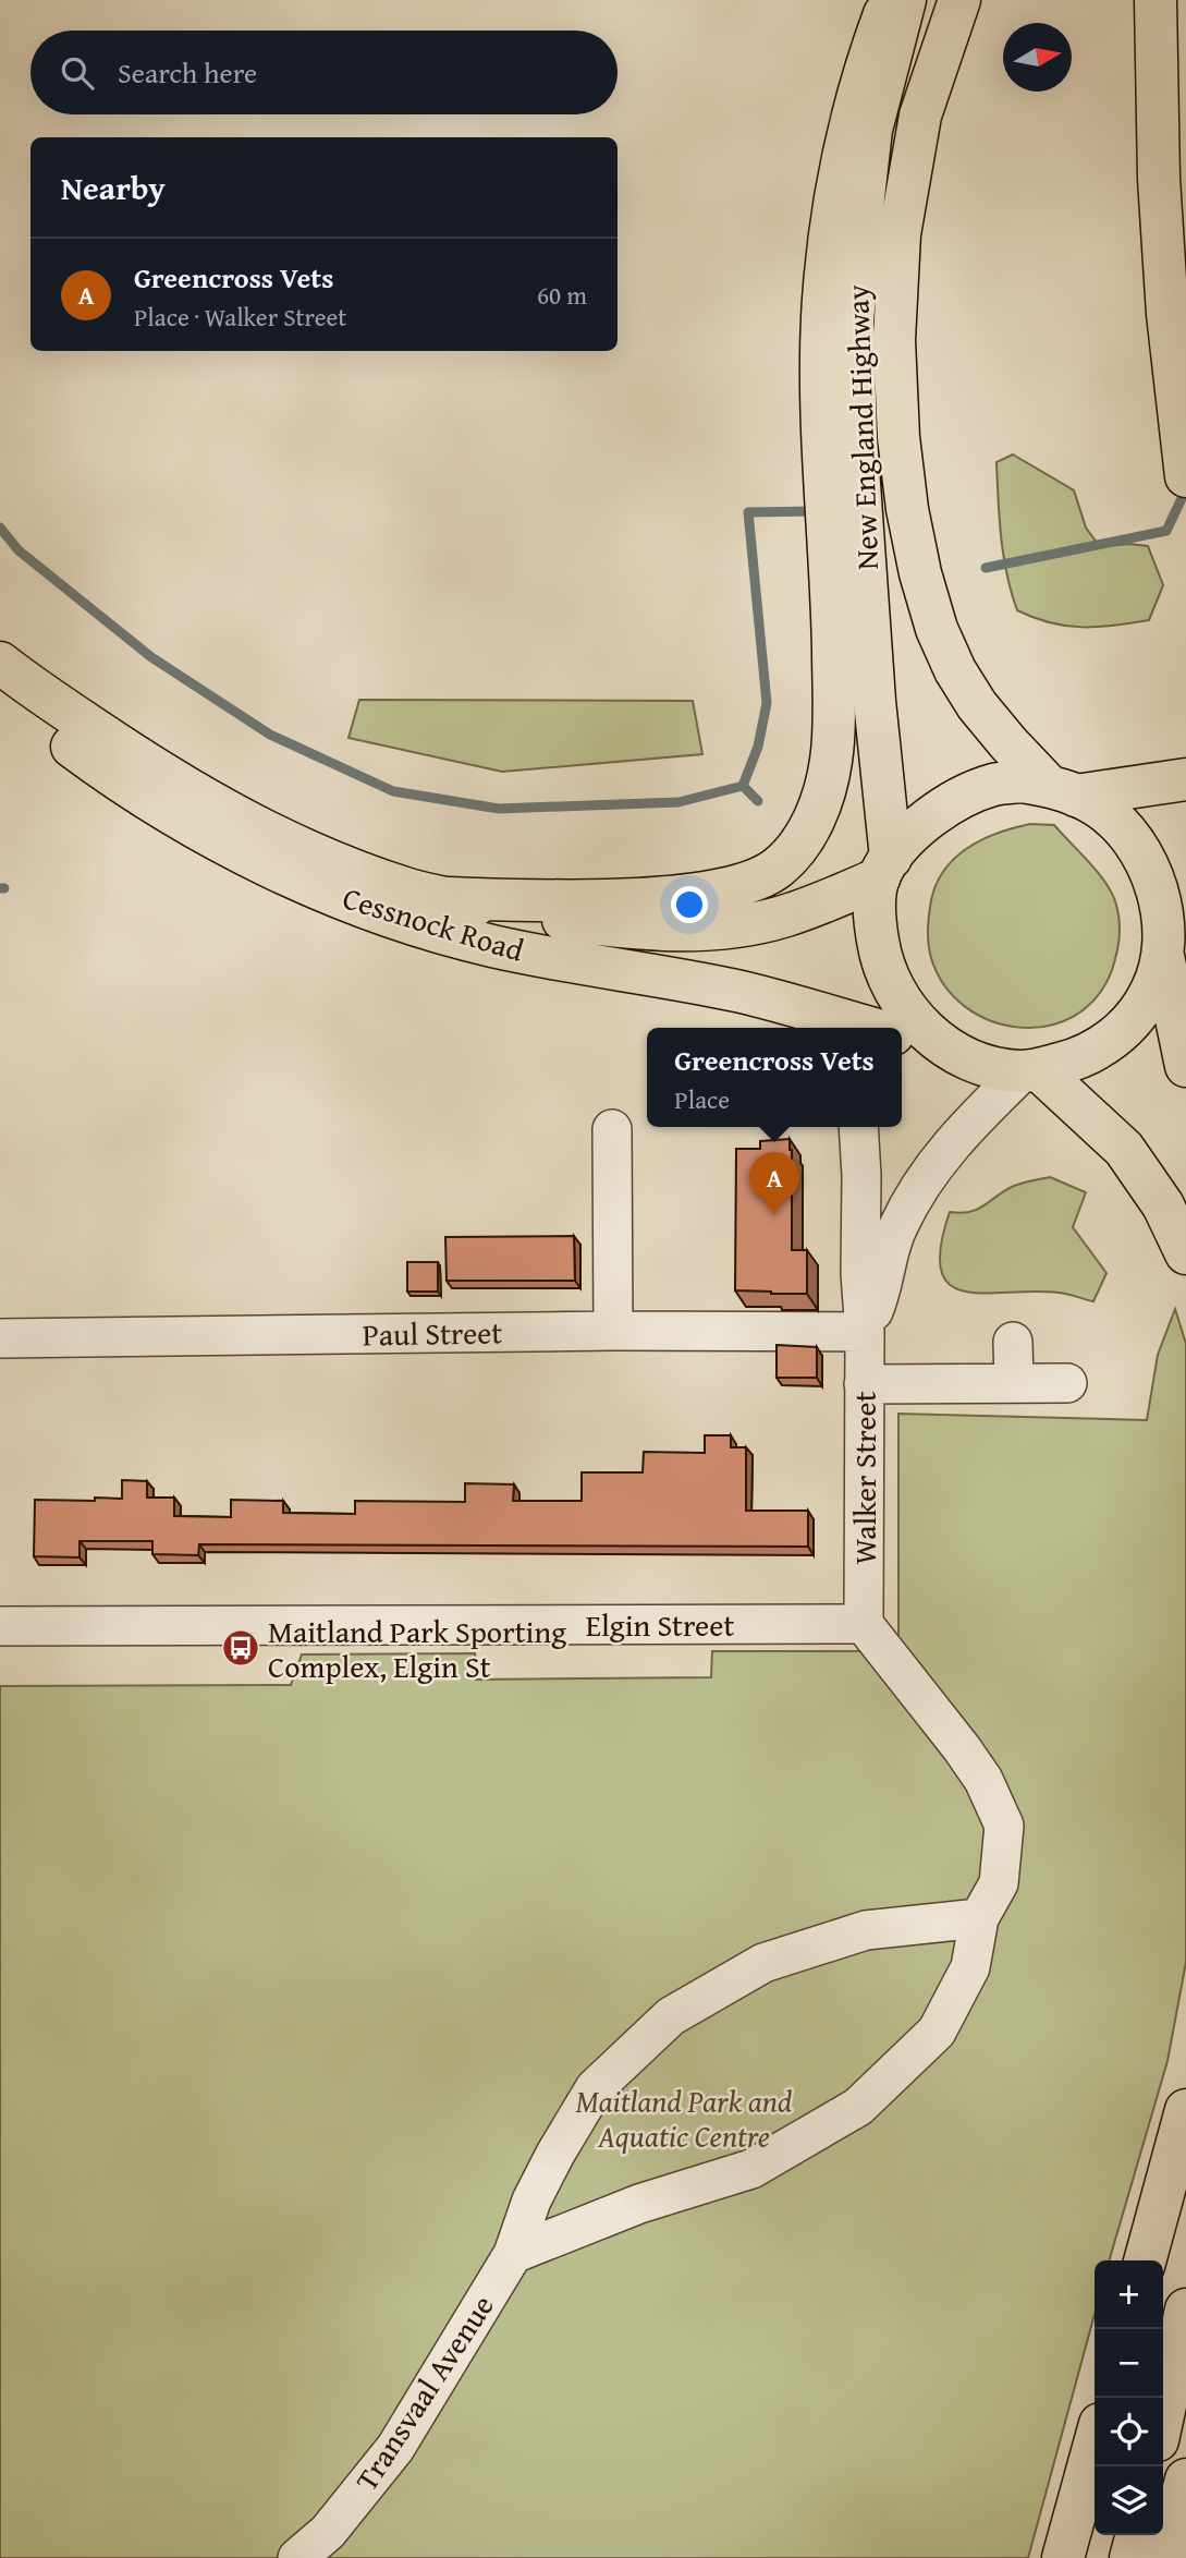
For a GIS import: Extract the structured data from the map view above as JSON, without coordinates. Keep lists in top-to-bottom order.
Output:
{
  "streets": {
    "main road": ["New England Highway", "Cessnock Road"],
    "street": [
      "Paul Street",
      "Walker Street",
      "Elgin Street",
      "Transvaal Avenue"
    ]
  },
  "crossings": [
    ["New England Highway", "Cessnock Road"],
    ["Paul Street", "Walker Street"],
    ["Walker Street", "Elgin Street"]
  ],
  "parks": ["Maitland Park and Aquatic Centre"],
  "places": {
    "bus stop": ["Maitland Park Sporting Complex, Elgin St"]
  },
  "north": "right",
  "page": {
    "search": "Search here",
    "heading": "Nearby",
    "list": [
      {
        "mark": "A",
        "name": "Greencross Vets",
        "note": "Place · Walker Street",
        "value": "60 m"
      }
    ],
    "popup": ["Greencross Vets", "Place"],
    "pins": "A",
    "map_buttons": ["+", "−"]
  }
}
